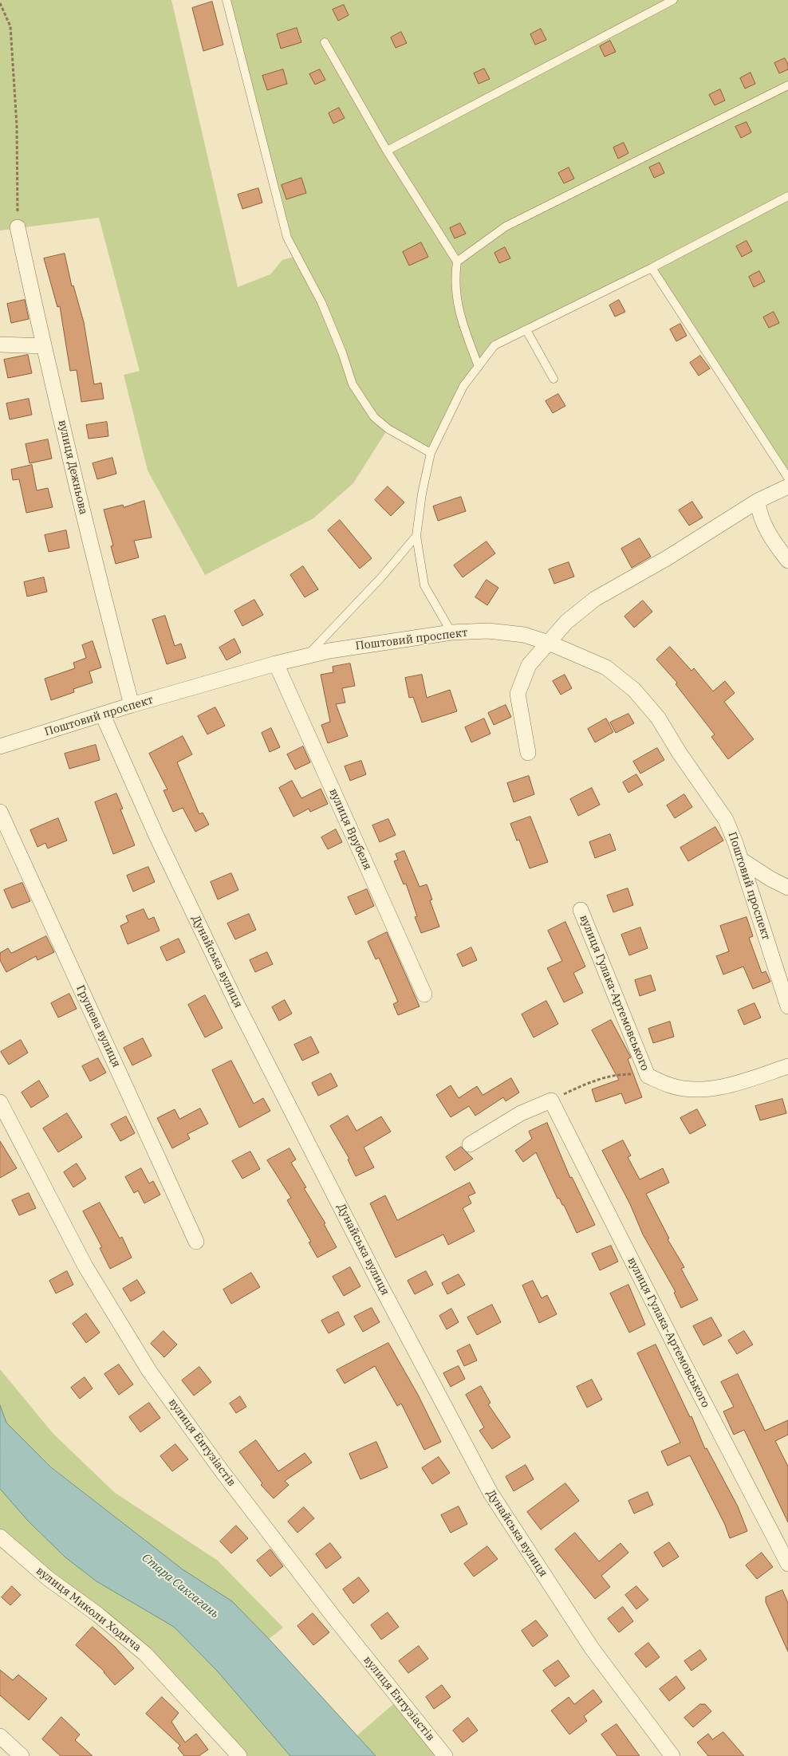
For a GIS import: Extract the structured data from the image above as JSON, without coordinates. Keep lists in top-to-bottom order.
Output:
{
  "streets": {
    "street": [
      "вулиця Дежньова",
      "Поштовий проспект",
      "вулиця Врубеля",
      "Дунайська вулиця",
      "вулиця Гулака-Артемовського",
      "Грушева вулиця",
      "вулиця Ентузіастів",
      "вулиця Миколи Ходича"
    ]
  },
  "crossings": [
    ["вулиця Дежньова", "Поштовий проспект"],
    ["Поштовий проспект", "вулиця Врубеля"],
    ["Поштовий проспект", "Дунайська вулиця"]
  ],
  "water": ["Стара Саксагань"]
}
